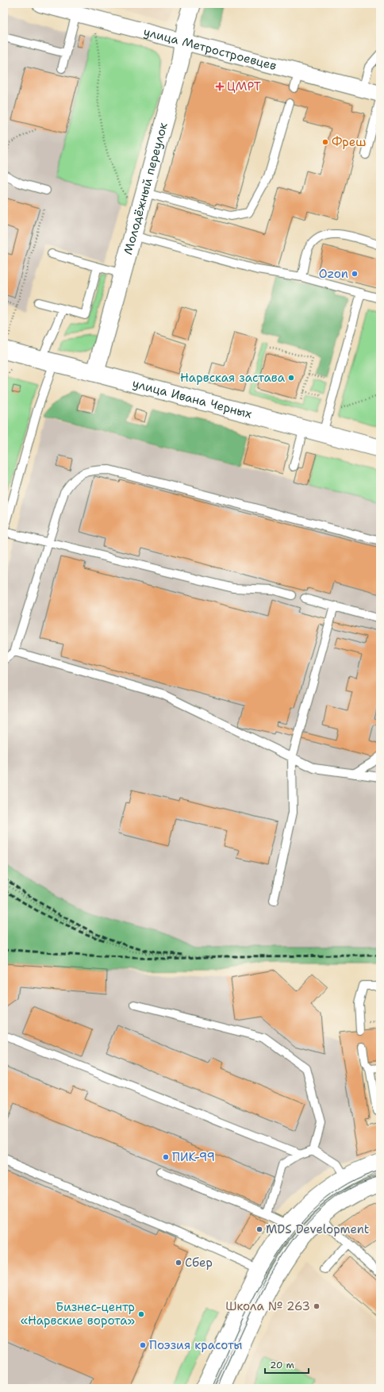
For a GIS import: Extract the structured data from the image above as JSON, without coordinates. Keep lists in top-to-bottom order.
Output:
{
  "streets": {
    "main road": ["Молодёжный переулок", "улица Ивана Черных"],
    "street": ["улица Метростроевцев"]
  },
  "crossings": [
    ["улица Метростроевцев", "Молодёжный переулок"],
    ["Молодёжный переулок", "улица Ивана Черных"]
  ],
  "places": {
    "health": ["ЦМРТ"],
    "other": [
      "Фреш",
      "Ozon",
      "Нарвская застава",
      "ПИК-99",
      "MDS Development",
      "Сбер",
      "Школа № 263",
      "Бизнес-центр «Нарвские ворота»",
      "Поэзия красоты"
    ]
  },
  "scale_bar": "20 m"
}
